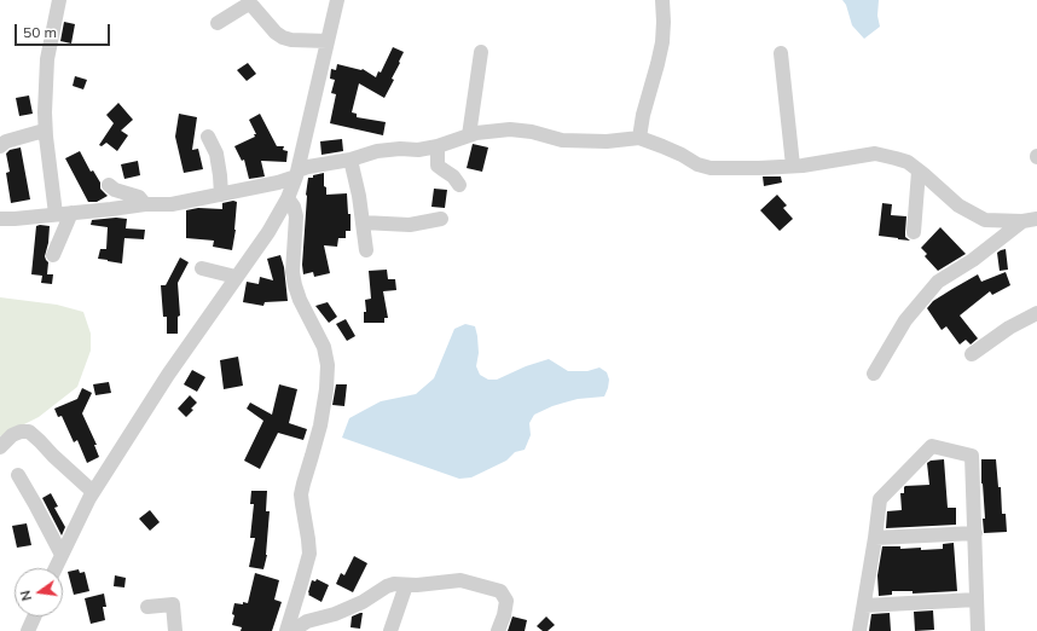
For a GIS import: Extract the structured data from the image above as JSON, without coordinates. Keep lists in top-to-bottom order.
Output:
{
  "scale_bar": "50 m",
  "north": "left"
}
